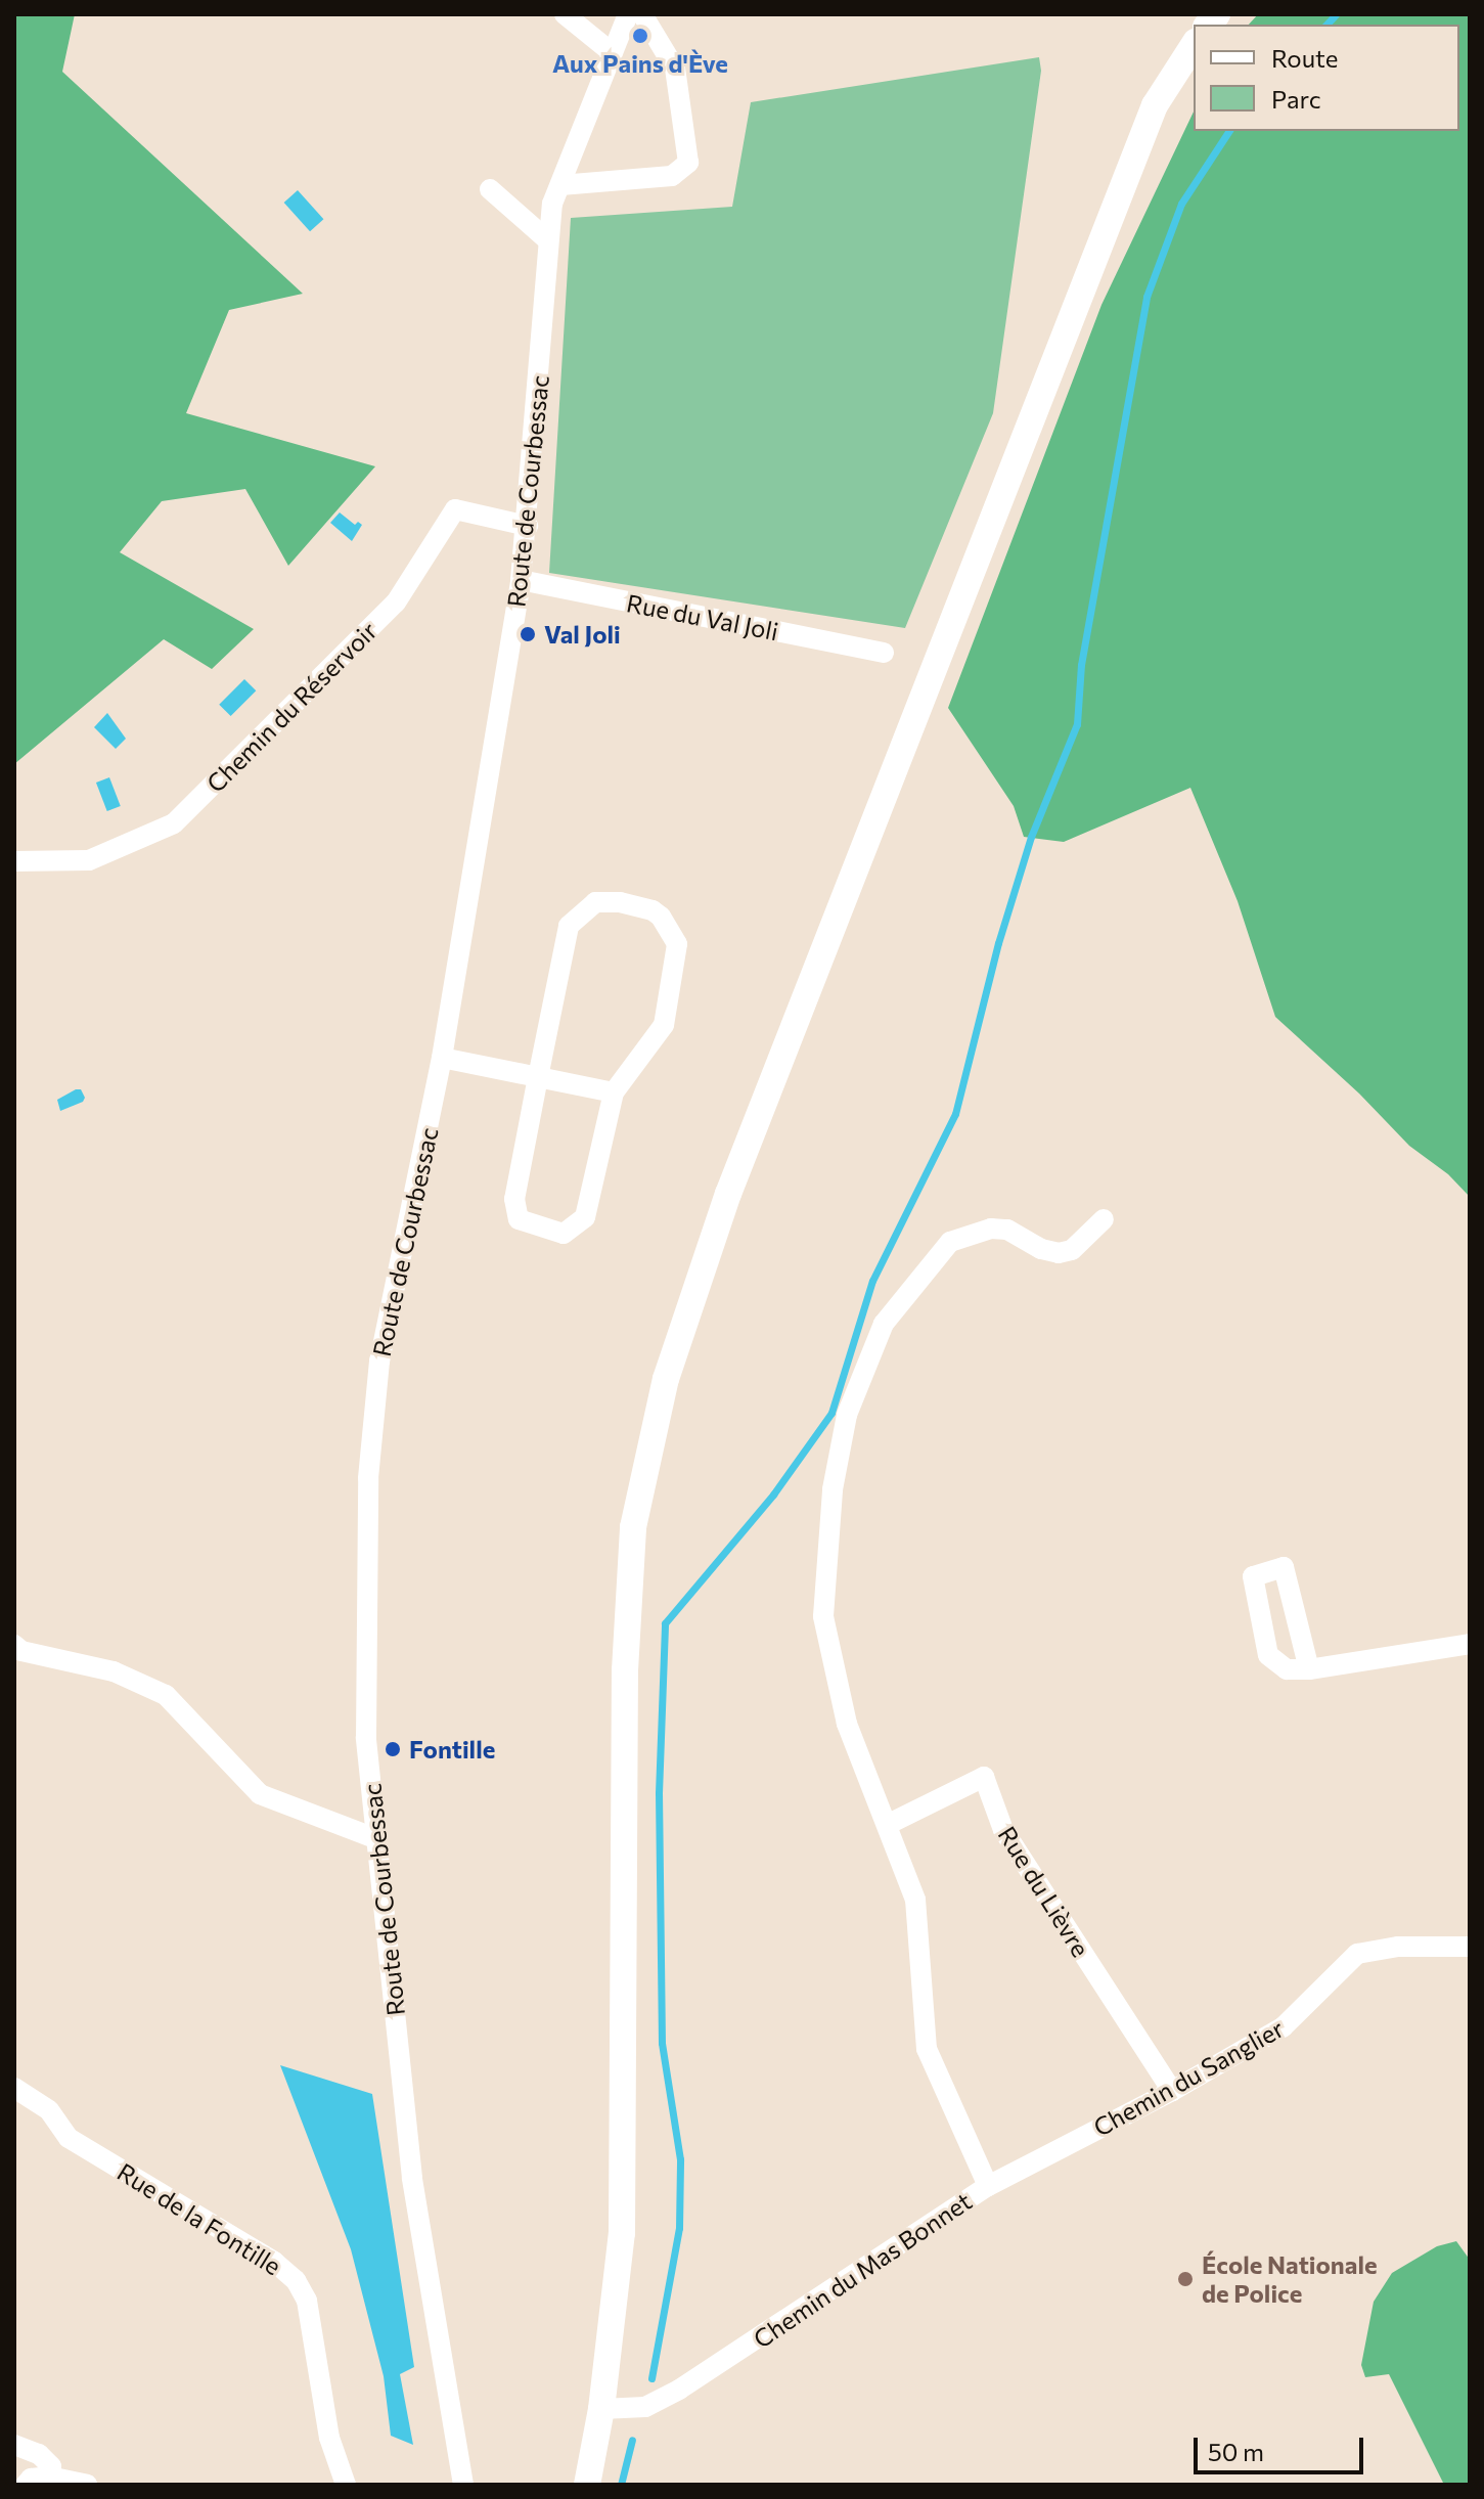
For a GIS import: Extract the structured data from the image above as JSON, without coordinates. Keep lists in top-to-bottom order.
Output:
{
  "streets": {
    "street": [
      "Route de Courbessac",
      "Rue du Val Joli",
      "Chemin du Réservoir",
      "Rue du Lièvre",
      "Chemin du Sanglier",
      "Rue de la Fontille",
      "Chemin du Mas Bonnet"
    ]
  },
  "crossings": [
    ["Route de Courbessac", "Rue du Val Joli"],
    ["Route de Courbessac", "Chemin du Réservoir"],
    ["Rue du Lièvre", "Chemin du Sanglier"],
    ["Rue du Lièvre", "Chemin du Mas Bonnet"],
    ["Chemin du Sanglier", "Chemin du Mas Bonnet"]
  ],
  "places": [
    "Aux Pains d'Ève",
    "Val Joli",
    "Fontille",
    "École Nationale de Police"
  ],
  "legend": ["Route", "Parc"],
  "scale_bar": "50 m"
}
